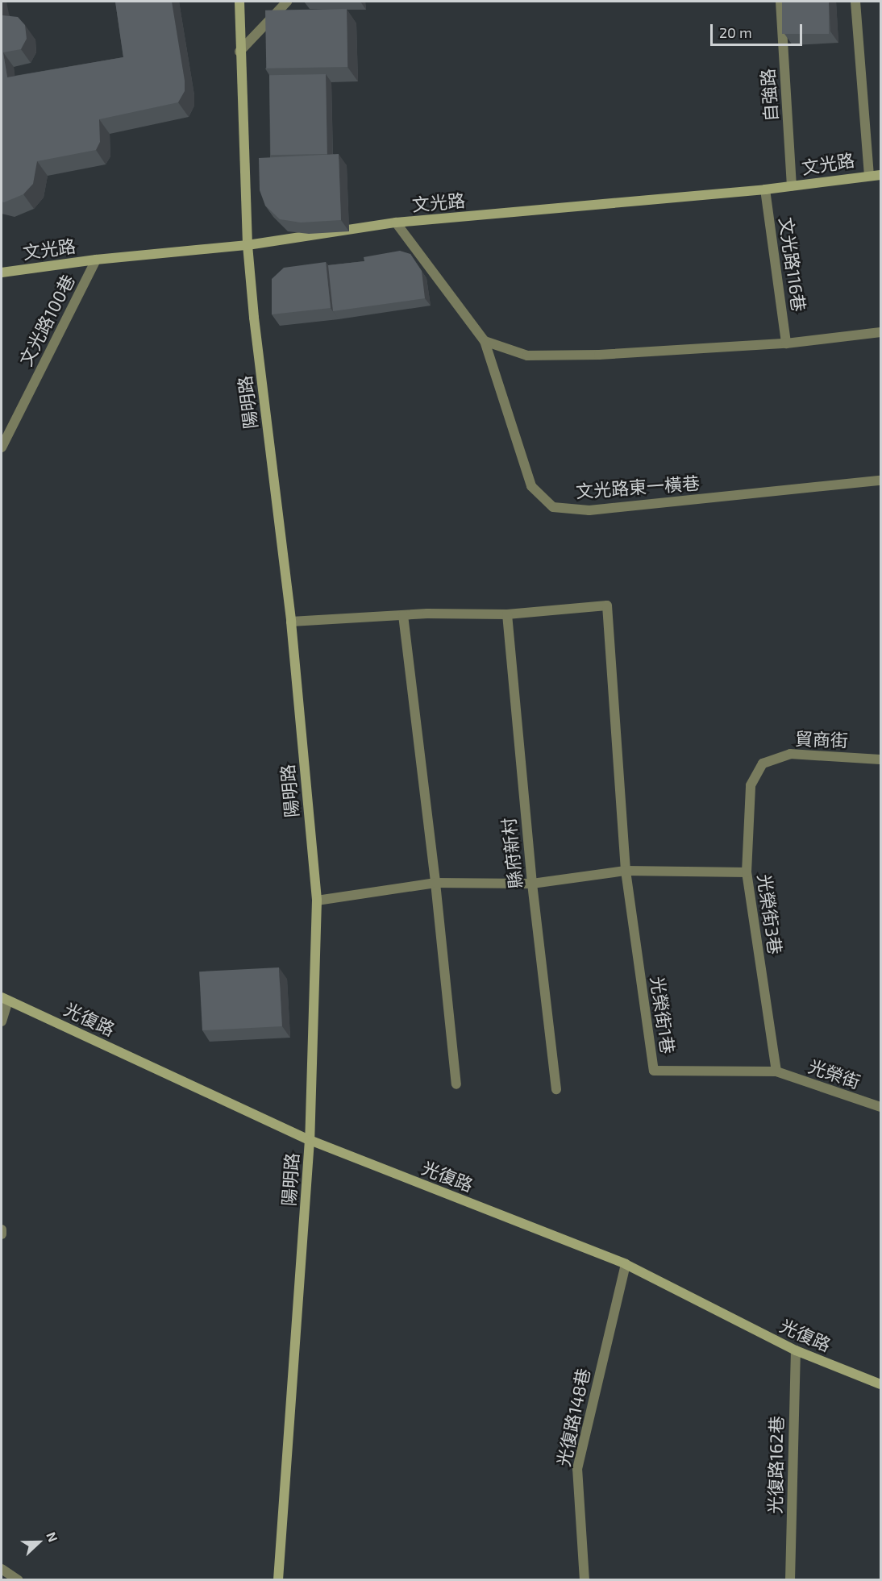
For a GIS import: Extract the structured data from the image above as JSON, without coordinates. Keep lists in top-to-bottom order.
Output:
{
  "streets": {
    "street": [
      "自強路",
      "文光路",
      "文光路116巷",
      "文光路100巷",
      "陽明路",
      "文光路東一橫巷",
      "貿商街",
      "縣府新村",
      "光榮街3巷",
      "光榮街1巷",
      "光復路",
      "光榮街",
      "光復路148巷",
      "光復路162巷"
    ]
  },
  "crossings": [
    ["自強路", "文光路"],
    ["文光路", "文光路116巷"],
    ["文光路", "文光路100巷"],
    ["文光路", "陽明路"],
    ["文光路", "文光路東一橫巷"],
    ["陽明路", "光復路"],
    ["貿商街", "光榮街3巷"],
    ["光榮街3巷", "光榮街1巷"],
    ["光榮街3巷", "光榮街"],
    ["光榮街1巷", "光榮街"],
    ["光復路", "光復路148巷"],
    ["光復路", "光復路162巷"]
  ],
  "scale_bar": "20 m",
  "north": "right"
}
